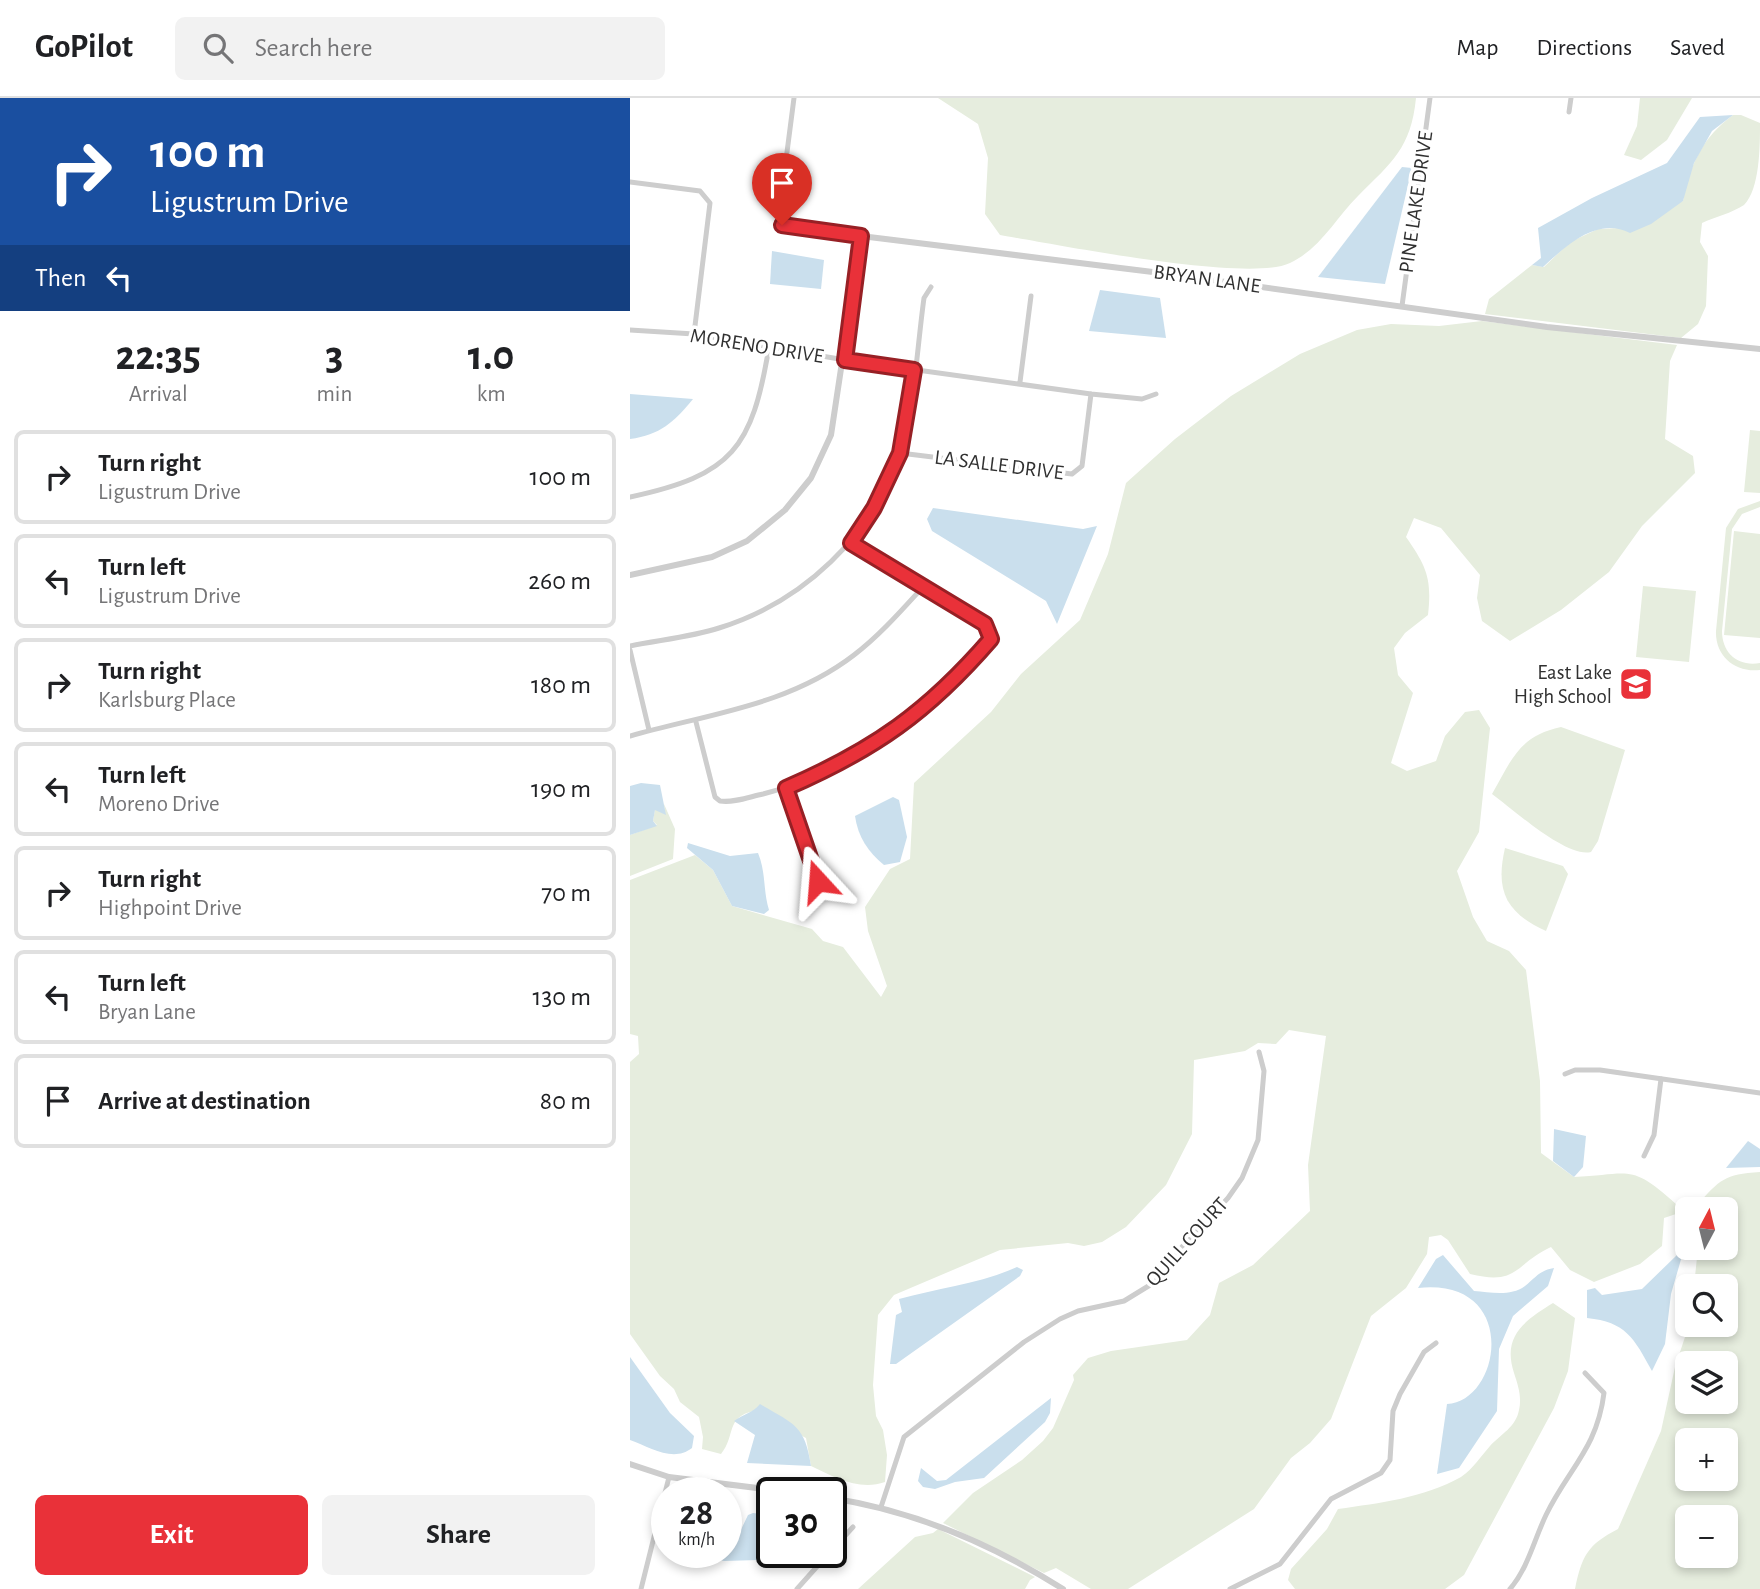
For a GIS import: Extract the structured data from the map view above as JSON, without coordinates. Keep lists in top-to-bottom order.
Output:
{
  "streets": {
    "street": [
      "PINE LAKE DRIVE",
      "BRYAN LANE",
      "MORENO DRIVE",
      "LA SALLE DRIVE",
      "QUILL COURT"
    ]
  },
  "crossings": [
    ["PINE LAKE DRIVE", "BRYAN LANE"],
    ["MORENO DRIVE", "LA SALLE DRIVE"]
  ],
  "places": {
    "school or university": ["East Lake High School"]
  },
  "north": "top",
  "page": {
    "header": "GoPilot",
    "search": "Search here",
    "nav": ["Map", "Directions", "Saved"],
    "turn": ["100 m", "Ligustrum Drive"],
    "then": "Then",
    "eta": [
      "22:35",
      "Arrival",
      "3",
      "min",
      "1.0",
      "km"
    ],
    "list": [
      {
        "name": "Turn right",
        "note": "Ligustrum Drive",
        "value": "100 m"
      },
      {
        "name": "Turn left",
        "note": "Ligustrum Drive",
        "value": "260 m"
      },
      {
        "name": "Turn right",
        "note": "Karlsburg Place",
        "value": "180 m"
      },
      {
        "name": "Turn left",
        "note": "Moreno Drive",
        "value": "190 m"
      },
      {
        "name": "Turn right",
        "note": "Highpoint Drive",
        "value": "70 m"
      },
      {
        "name": "Turn left",
        "note": "Bryan Lane",
        "value": "130 m"
      },
      {
        "name": "Arrive at destination",
        "value": "80 m"
      }
    ],
    "map_buttons": ["+", "−"],
    "speed": "28 km/h",
    "limit": "30",
    "buttons": ["Exit", "Share"]
  }
}
